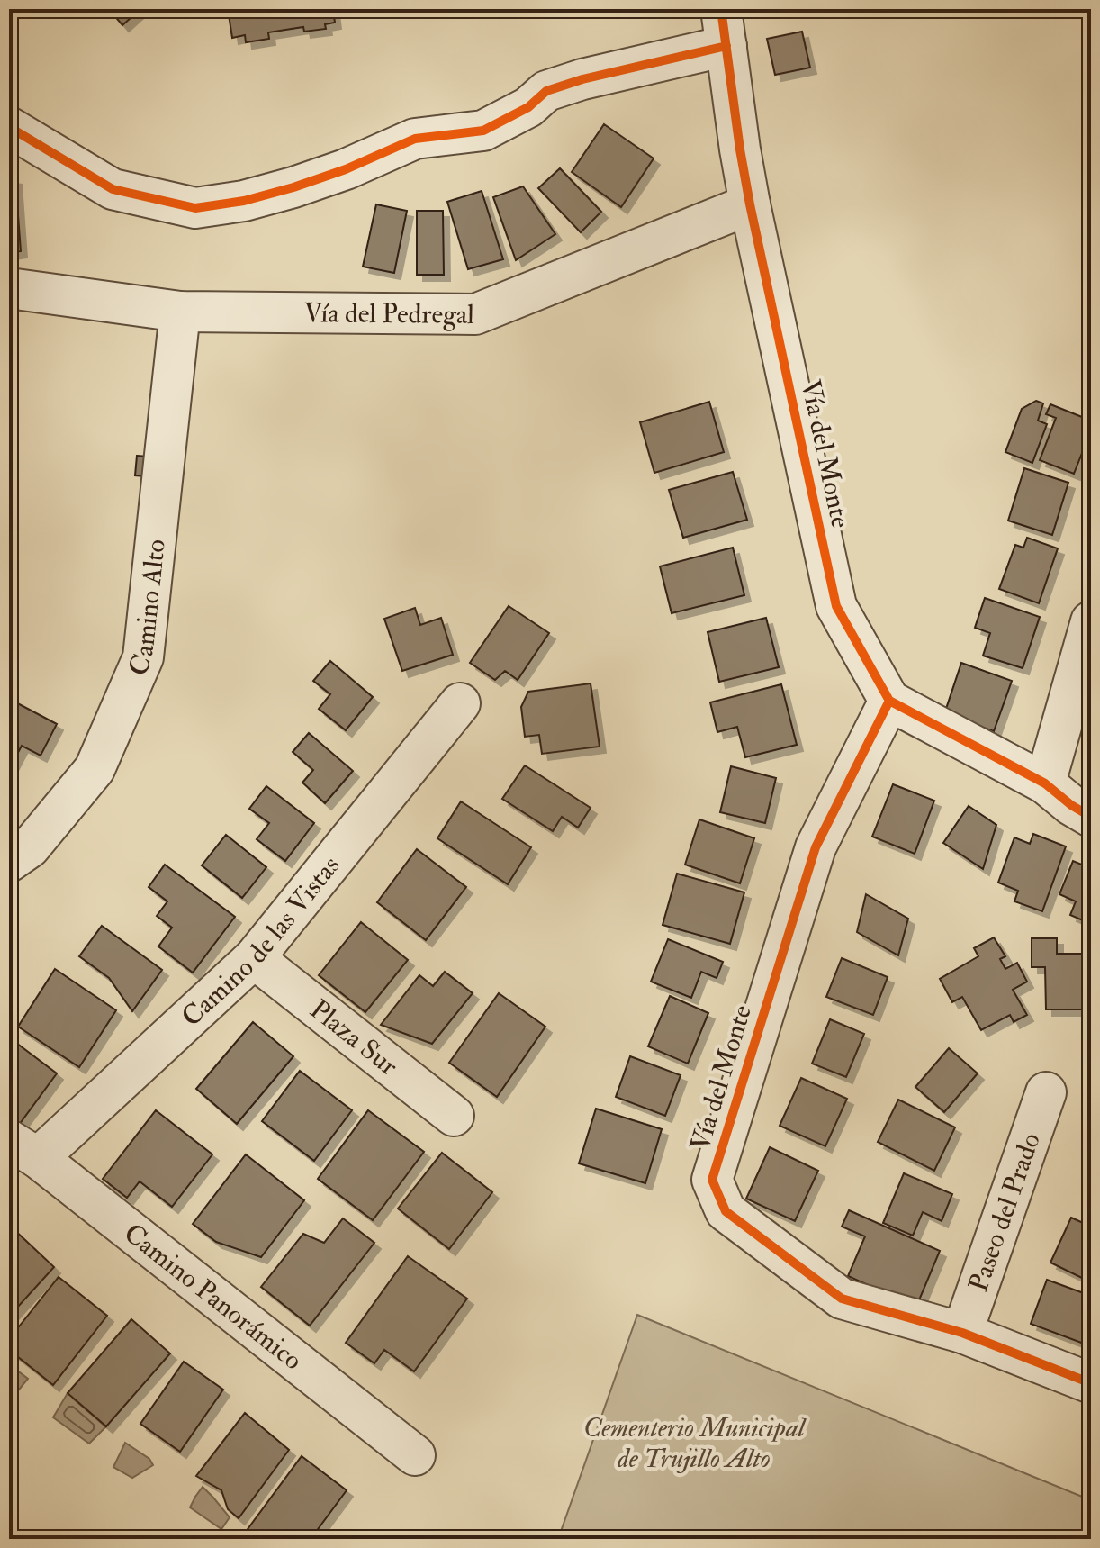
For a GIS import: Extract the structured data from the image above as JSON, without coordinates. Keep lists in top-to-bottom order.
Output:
{
  "streets": {
    "street": [
      "Vía del Pedregal",
      "Vía del Monte",
      "Camino Alto",
      "Camino de las Vistas",
      "Plaza Sur",
      "Paseo del Prado",
      "Camino Panorámico"
    ]
  },
  "crossings": [
    ["Vía del Pedregal", "Vía del Monte"],
    ["Vía del Pedregal", "Camino Alto"],
    ["Vía del Monte", "Paseo del Prado"],
    ["Camino de las Vistas", "Plaza Sur"],
    ["Camino de las Vistas", "Camino Panorámico"]
  ],
  "parks": ["Cementerio Municipal de Trujillo Alto"]
}
